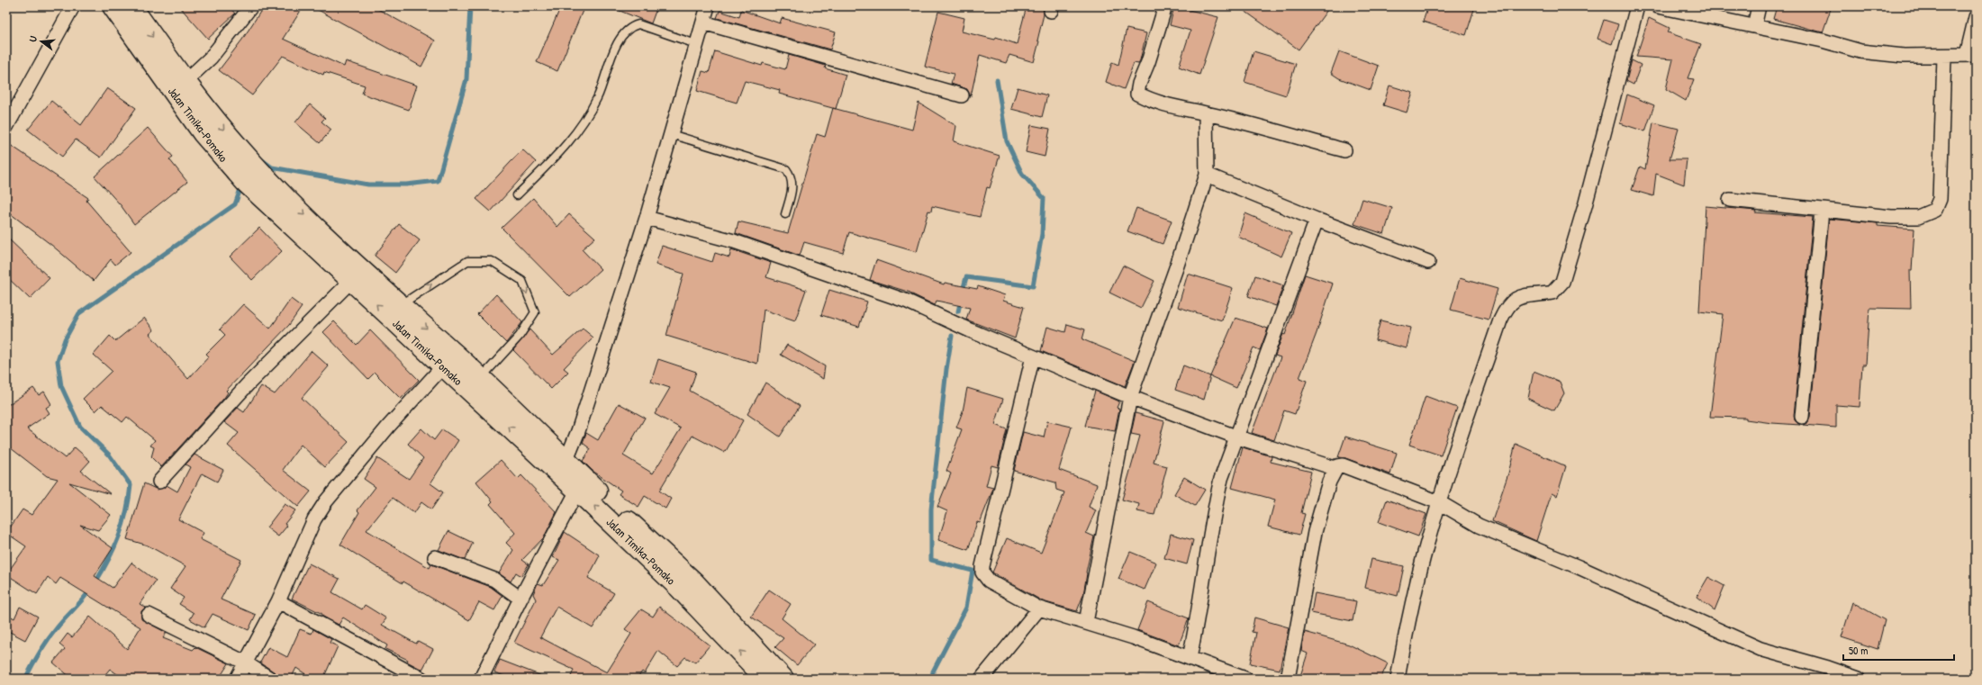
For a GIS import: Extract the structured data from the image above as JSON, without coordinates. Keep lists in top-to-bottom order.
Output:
{
  "streets": {
    "highway": ["Jalan Timika-Pomako"]
  },
  "scale_bar": "50 m",
  "north": "left"
}
